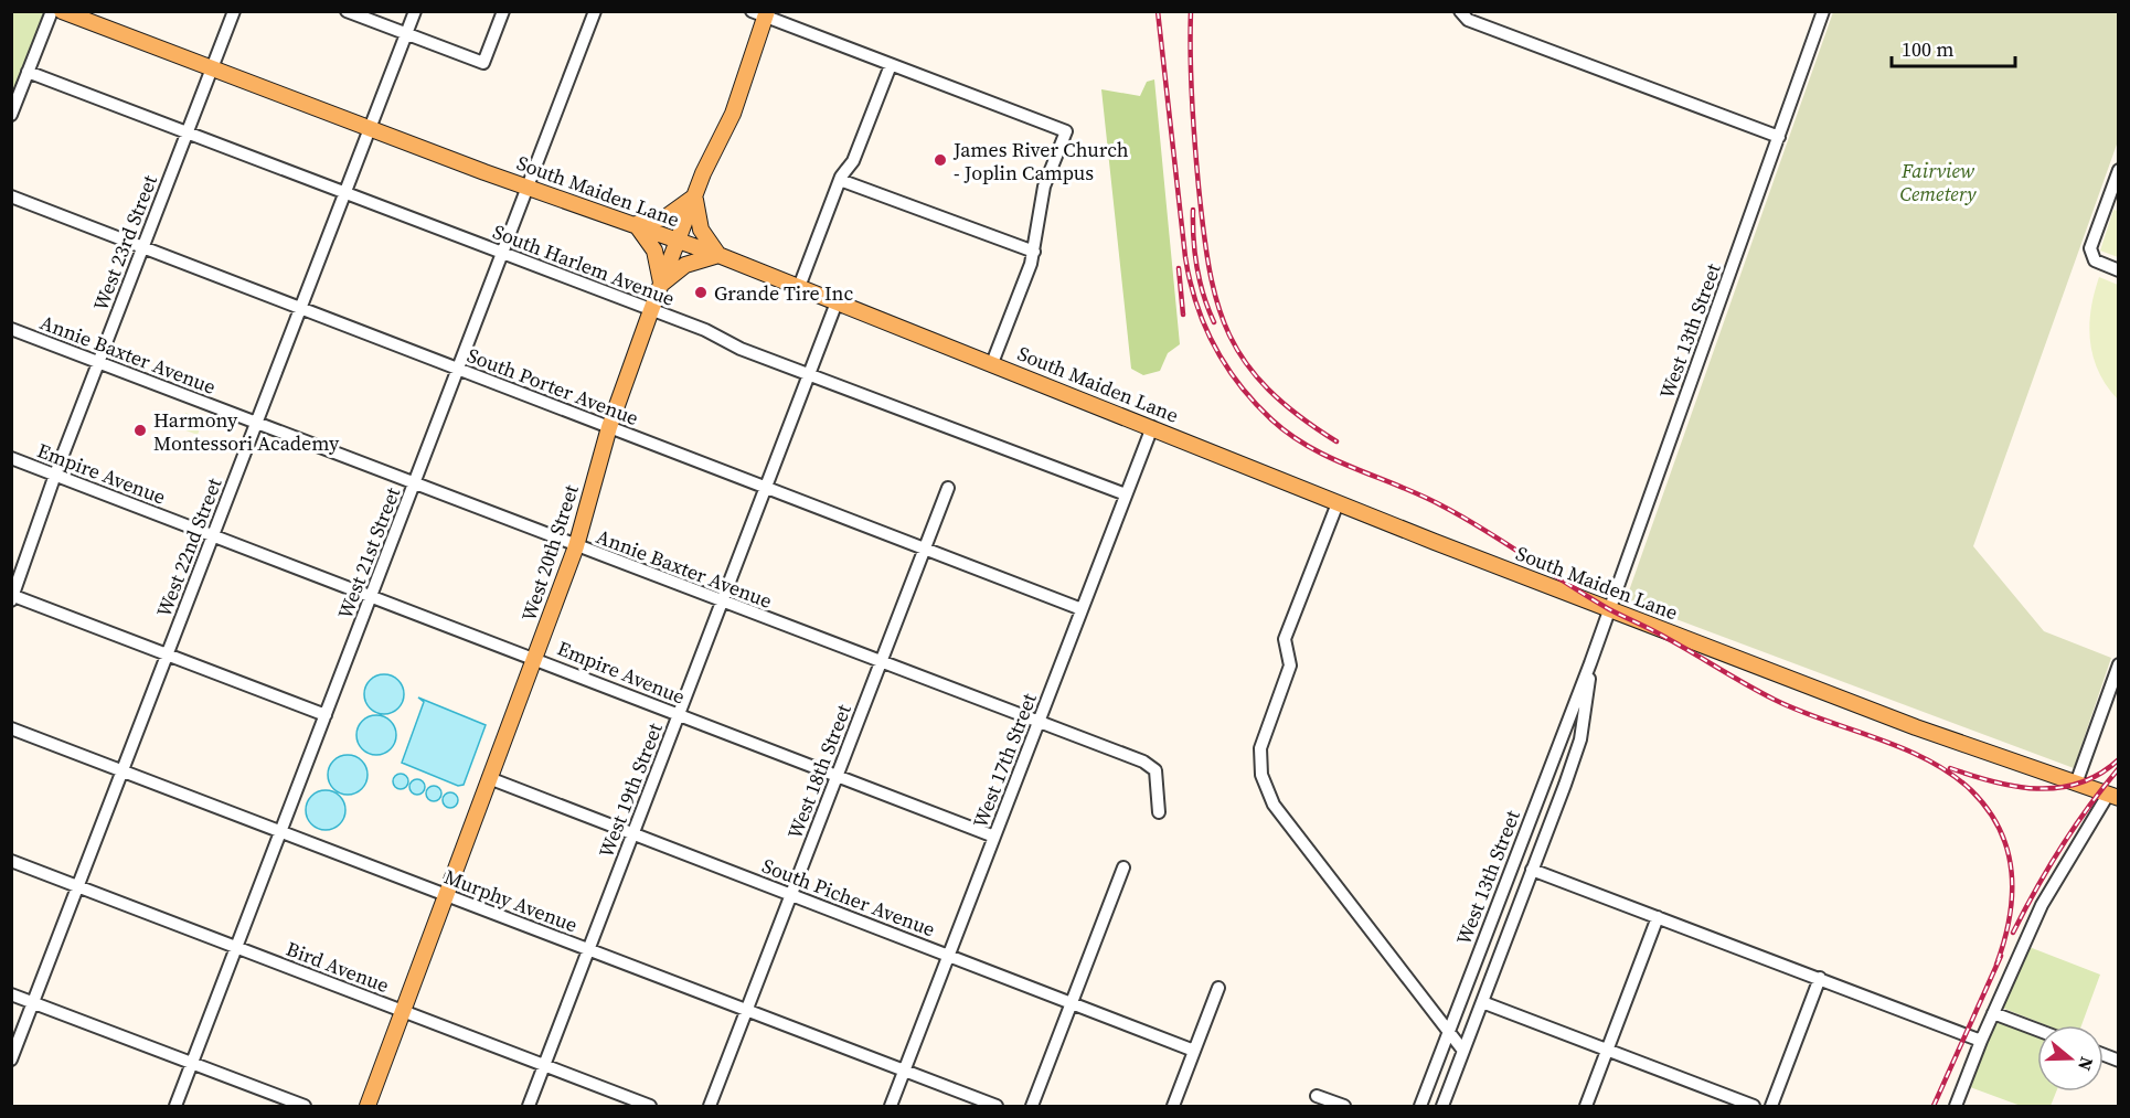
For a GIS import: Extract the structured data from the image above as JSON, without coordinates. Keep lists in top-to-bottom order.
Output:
{
  "streets": {
    "main road": ["South Maiden Lane", "West 20th Street"],
    "street": [
      "West 23rd Street",
      "South Harlem Avenue",
      "West 13th Street",
      "Annie Baxter Avenue",
      "South Porter Avenue",
      "Empire Avenue",
      "West 22nd Street",
      "West 21st Street",
      "West 17th Street",
      "West 18th Street",
      "West 19th Street",
      "South Picher Avenue",
      "Murphy Avenue",
      "Bird Avenue"
    ]
  },
  "crossings": [
    ["South Maiden Lane", "West 23rd Street"],
    ["South Maiden Lane", "West 13th Street"],
    ["South Maiden Lane", "West 22nd Street"],
    ["South Maiden Lane", "West 21st Street"],
    ["South Maiden Lane", "West 20th Street"],
    ["South Maiden Lane", "West 17th Street"],
    ["South Maiden Lane", "West 19th Street"],
    ["West 23rd Street", "South Harlem Avenue"],
    ["West 23rd Street", "Annie Baxter Avenue"],
    ["West 23rd Street", "South Porter Avenue"],
    ["West 23rd Street", "Empire Avenue"],
    ["South Harlem Avenue", "West 22nd Street"],
    ["South Harlem Avenue", "West 21st Street"],
    ["South Harlem Avenue", "West 20th Street"],
    ["South Harlem Avenue", "West 17th Street"],
    ["South Harlem Avenue", "West 19th Street"],
    ["Annie Baxter Avenue", "West 22nd Street"],
    ["Annie Baxter Avenue", "West 21st Street"],
    ["Annie Baxter Avenue", "West 20th Street"],
    ["Annie Baxter Avenue", "West 17th Street"],
    ["Annie Baxter Avenue", "West 18th Street"],
    ["Annie Baxter Avenue", "West 19th Street"],
    ["South Porter Avenue", "West 22nd Street"],
    ["South Porter Avenue", "West 21st Street"],
    ["South Porter Avenue", "West 20th Street"],
    ["South Porter Avenue", "West 17th Street"],
    ["South Porter Avenue", "West 18th Street"],
    ["South Porter Avenue", "West 19th Street"],
    ["Empire Avenue", "West 22nd Street"],
    ["Empire Avenue", "West 21st Street"],
    ["Empire Avenue", "West 20th Street"],
    ["Empire Avenue", "West 17th Street"],
    ["Empire Avenue", "West 18th Street"],
    ["Empire Avenue", "West 19th Street"],
    ["West 22nd Street", "Murphy Avenue"],
    ["West 22nd Street", "Bird Avenue"],
    ["West 21st Street", "Murphy Avenue"],
    ["West 21st Street", "Bird Avenue"],
    ["West 20th Street", "South Picher Avenue"],
    ["West 20th Street", "Murphy Avenue"],
    ["West 20th Street", "Bird Avenue"],
    ["West 17th Street", "South Picher Avenue"],
    ["West 17th Street", "Murphy Avenue"],
    ["West 18th Street", "South Picher Avenue"],
    ["West 18th Street", "Murphy Avenue"],
    ["West 19th Street", "South Picher Avenue"],
    ["West 19th Street", "Murphy Avenue"],
    ["West 19th Street", "Bird Avenue"]
  ],
  "parks": ["Fairview Cemetery"],
  "places": ["James River Church - Joplin Campus", "Grande Tire Inc", "Harmony Montessori Academy"],
  "scale_bar": "100 m",
  "north": "right"
}
